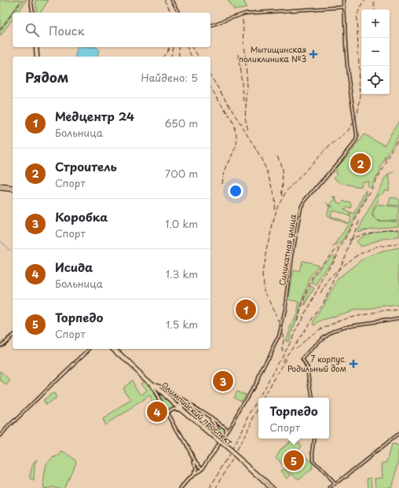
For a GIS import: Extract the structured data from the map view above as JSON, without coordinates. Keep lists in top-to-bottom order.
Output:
{
  "streets": {
    "main road": ["Олимпийский проспект"],
    "street": ["Силикатная улица"]
  },
  "places": {
    "health": ["Мытищинская поликлиника №3", "7 корпус. Родильный дом"]
  },
  "page": {
    "map_buttons": ["+", "−"],
    "search": "Поиск",
    "heading": ["Рядом", "Найдено: 5"],
    "list": [
      {
        "mark": "1",
        "name": "Медцентр 24",
        "note": "Больница",
        "value": "650 m"
      },
      {
        "mark": "2",
        "name": "Строитель",
        "note": "Спорт",
        "value": "700 m"
      },
      {
        "mark": "3",
        "name": "Коробка",
        "note": "Спорт",
        "value": "1.0 km"
      },
      {
        "mark": "4",
        "name": "Исида",
        "note": "Больница",
        "value": "1.3 km"
      },
      {
        "mark": "5",
        "name": "Торпедо",
        "note": "Спорт",
        "value": "1.5 km"
      }
    ],
    "pins": [
      "2",
      "1",
      "3",
      "4",
      "5"
    ],
    "popup": ["Торпедо", "Спорт"]
  }
}
